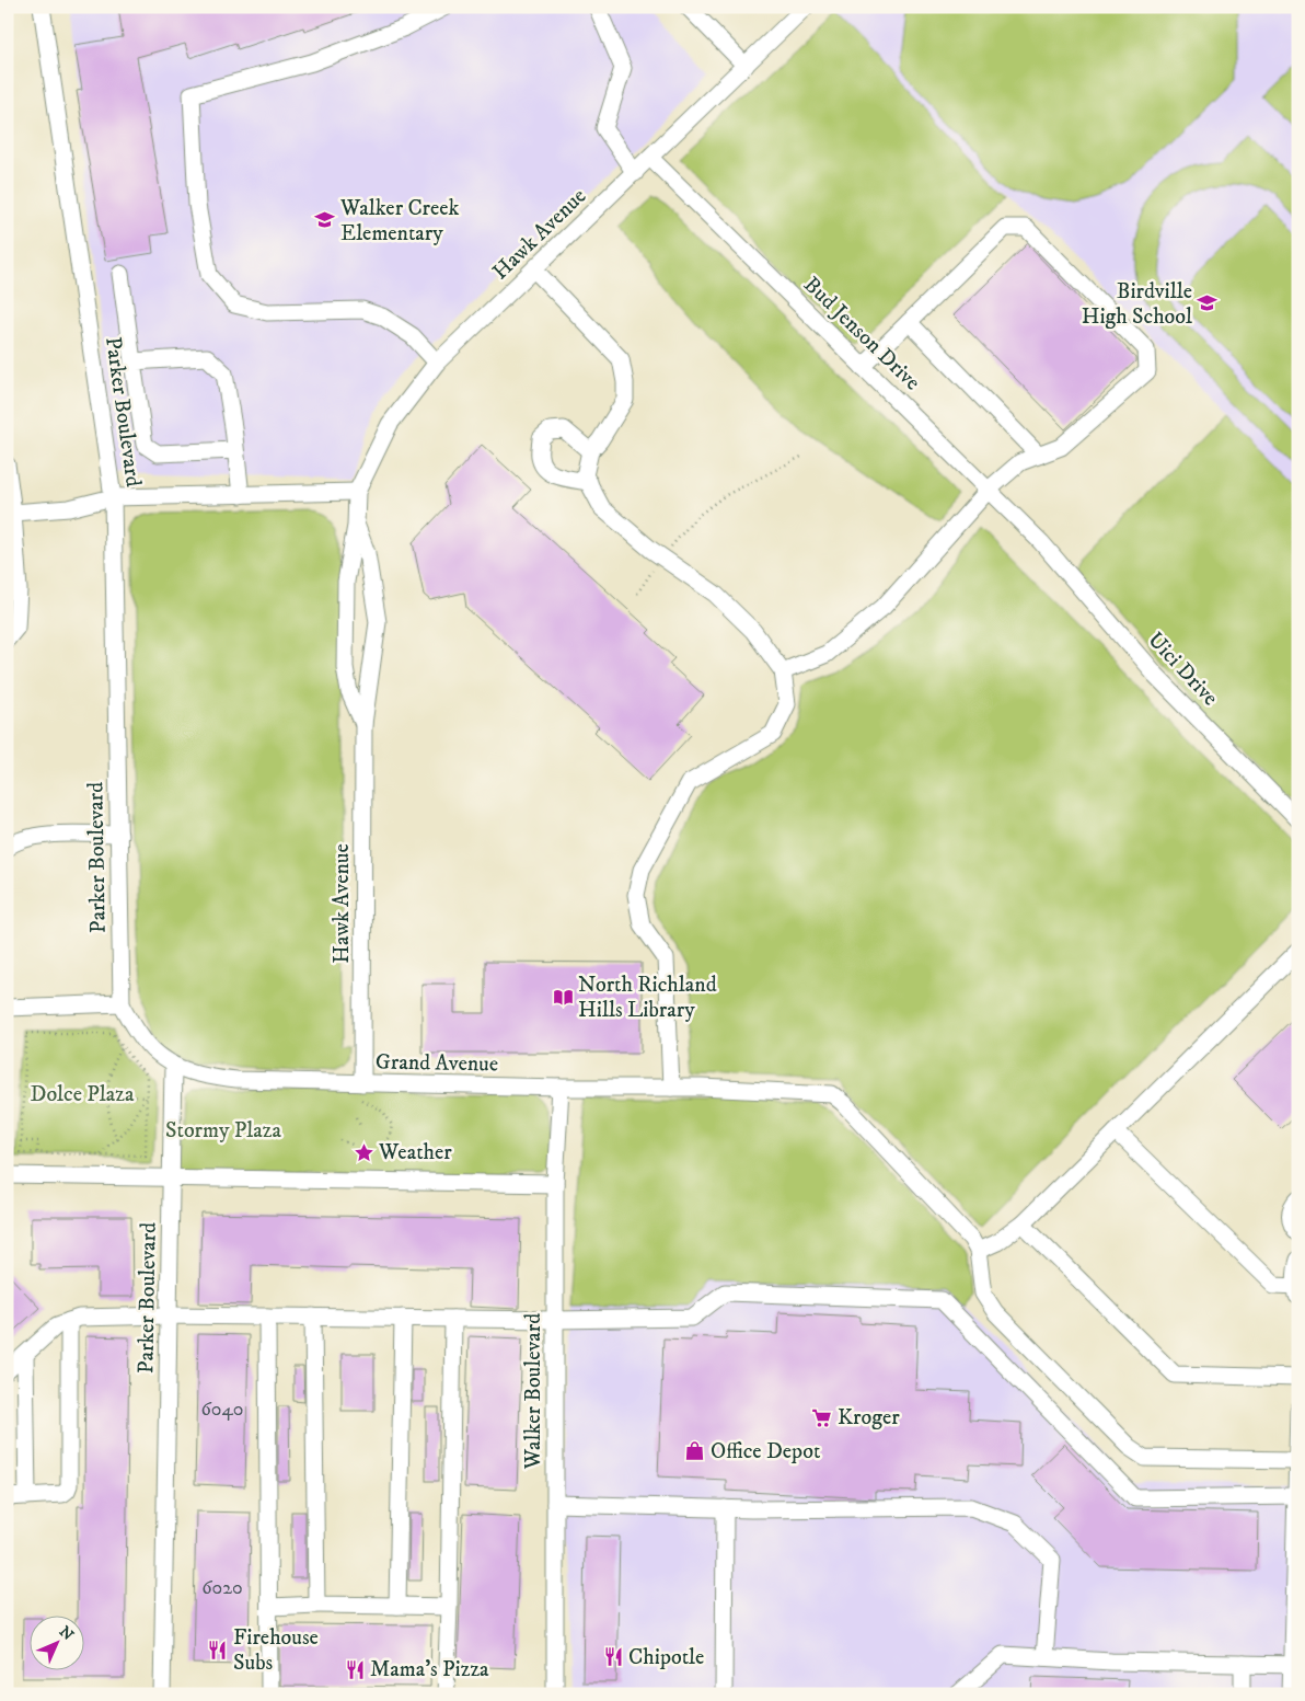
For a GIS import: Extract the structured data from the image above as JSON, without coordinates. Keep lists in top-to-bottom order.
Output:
{
  "streets": {
    "street": [
      "Hawk Avenue",
      "Bud Jenson Drive",
      "Parker Boulevard",
      "Uici Drive",
      "Grand Avenue",
      "Walker Boulevard"
    ]
  },
  "crossings": [
    ["Hawk Avenue", "Bud Jenson Drive"],
    ["Hawk Avenue", "Grand Avenue"],
    ["Bud Jenson Drive", "Uici Drive"],
    ["Parker Boulevard", "Grand Avenue"],
    ["Grand Avenue", "Walker Boulevard"]
  ],
  "parks": ["Dolce Plaza", "Stormy Plaza"],
  "places": {
    "school or university": ["Walker Creek Elementary", "Birdville High School"],
    "library": ["North Richland Hills Library"],
    "place": ["Weather"],
    "supermarket": ["Kroger"],
    "shop": ["Office Depot"],
    "restaurant": ["Firehouse Subs", "Chipotle", "Mama’s Pizza"]
  },
  "house_numbers": ["6040", "6020"],
  "north": "top right"
}
